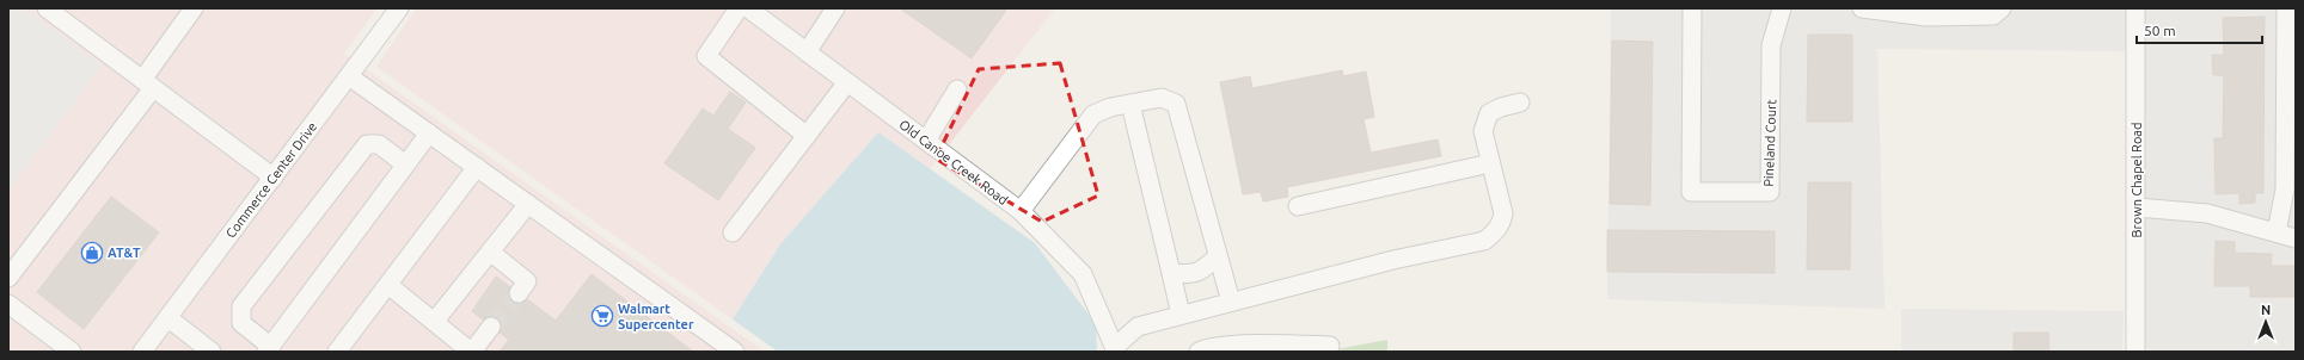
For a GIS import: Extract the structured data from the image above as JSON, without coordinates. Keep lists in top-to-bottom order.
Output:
{
  "streets": {
    "street": [
      "Pineland Court",
      "Old Canoe Creek Road",
      "Commerce Center Drive",
      "Brown Chapel Road"
    ]
  },
  "places": {
    "shop": ["AT&T"],
    "supermarket": ["Walmart Supercenter"]
  },
  "scale_bar": "50 m",
  "north": "top"
}
